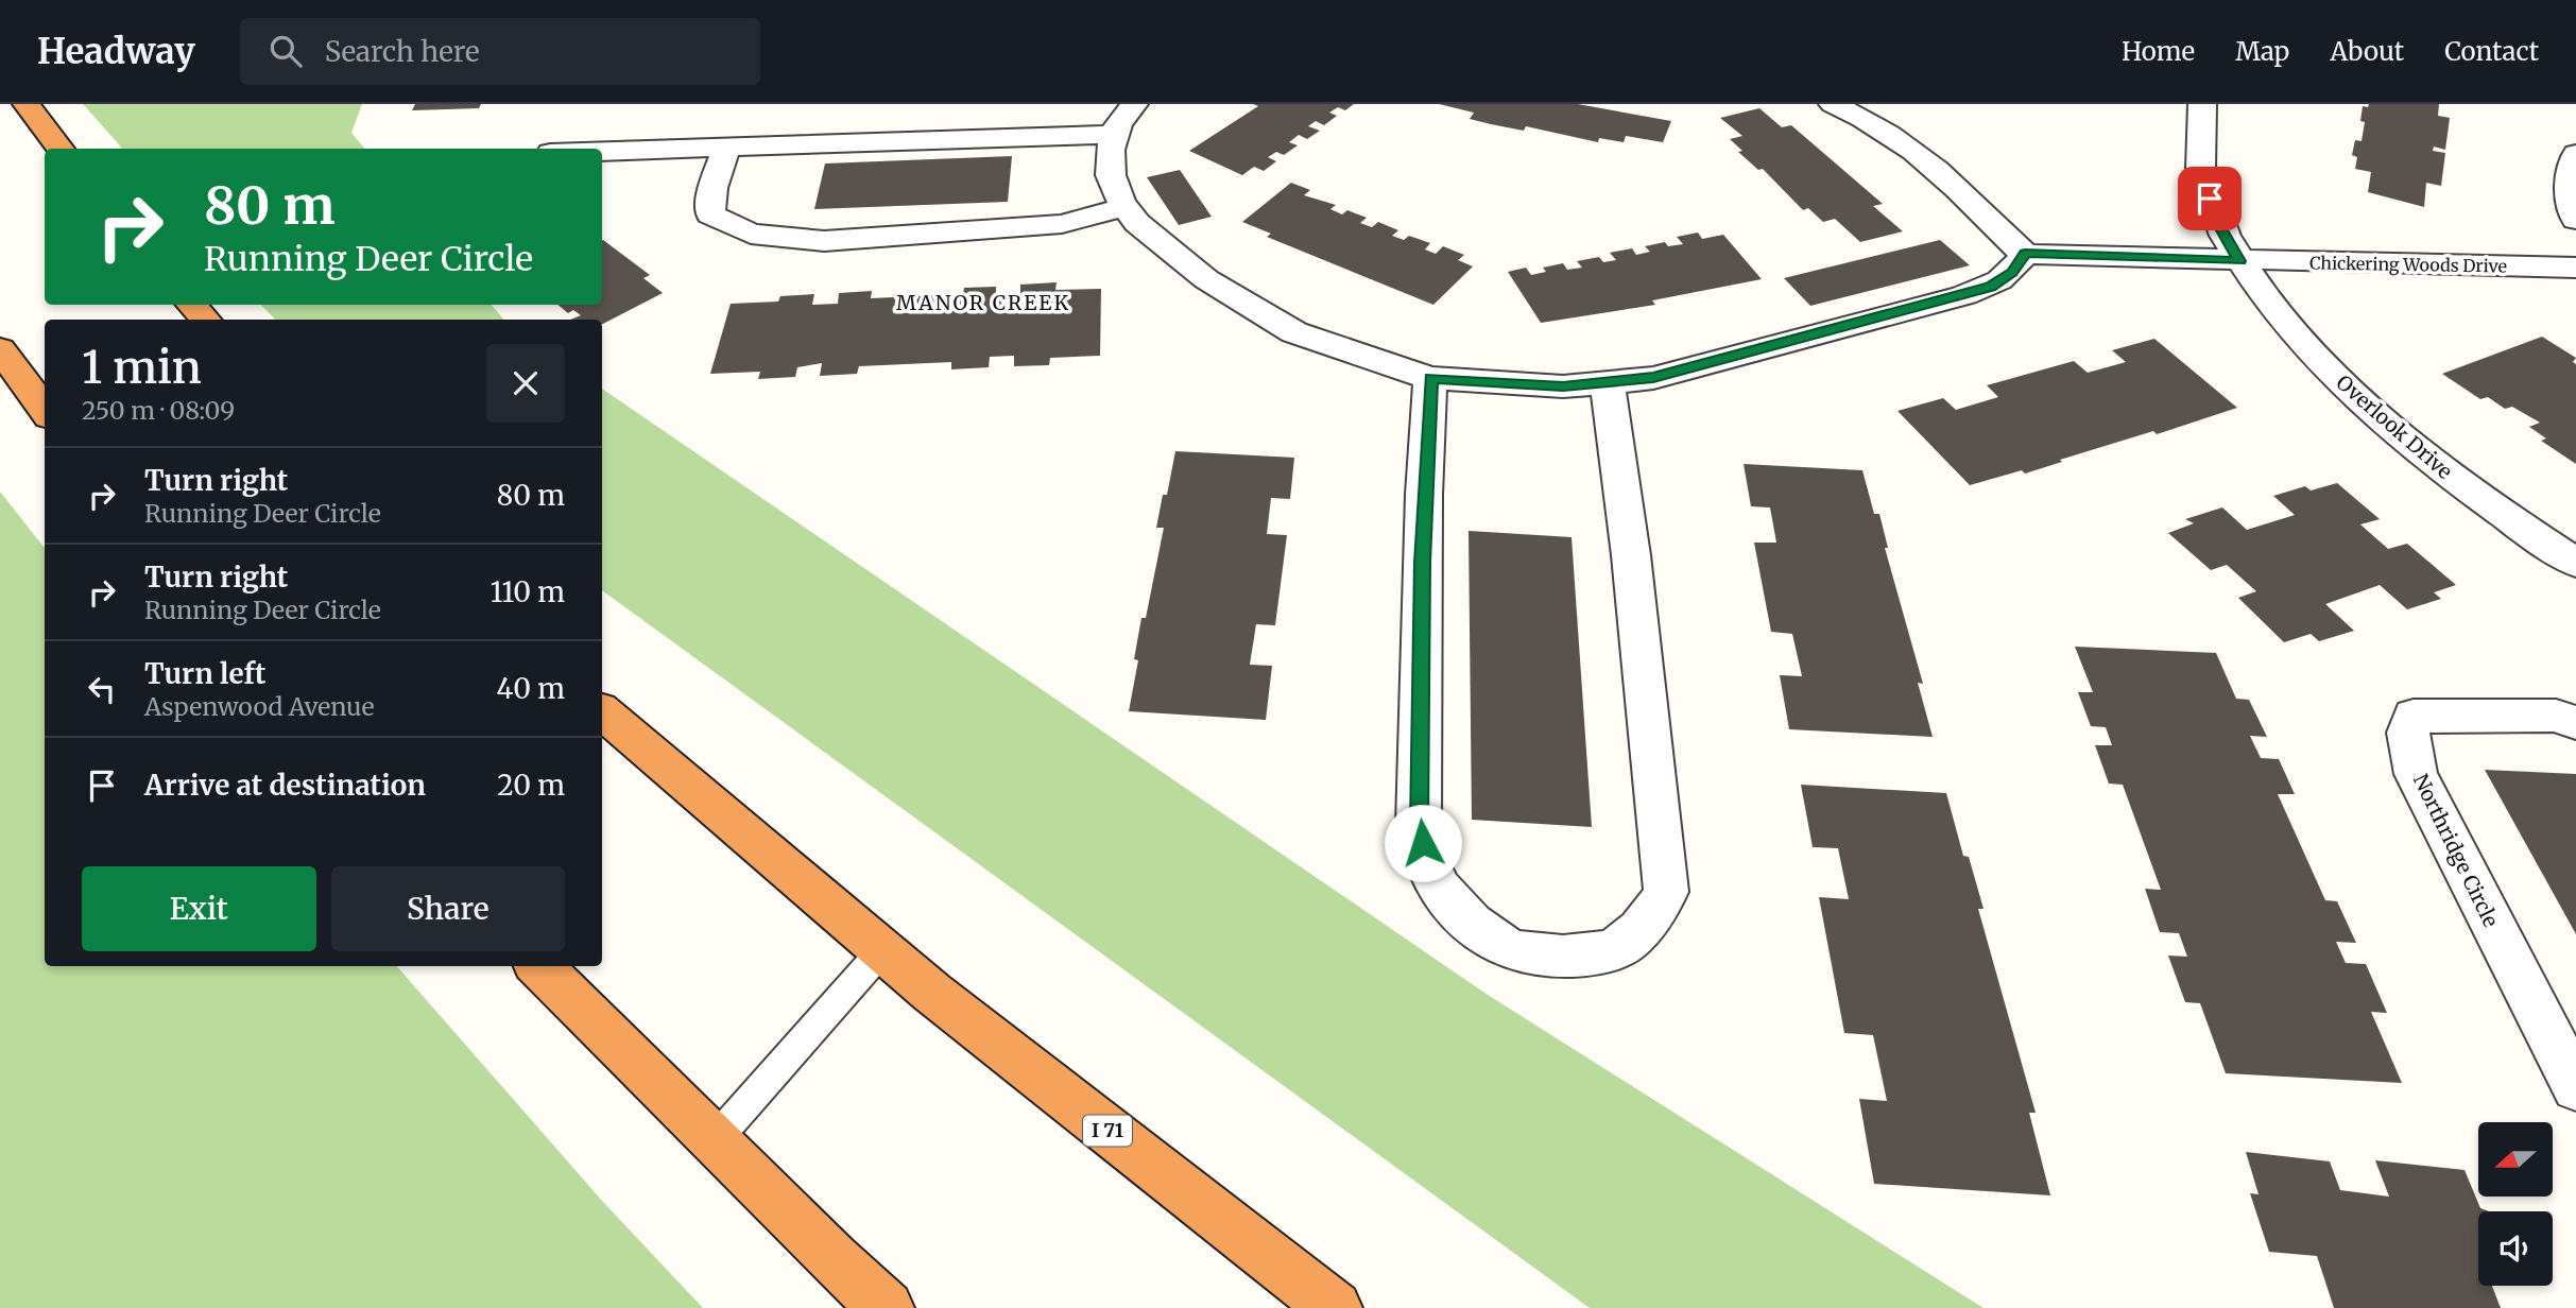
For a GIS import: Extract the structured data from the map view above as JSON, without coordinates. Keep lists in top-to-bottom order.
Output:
{
  "streets": {
    "highway": ["I 71"],
    "street": ["Chickering Woods Drive", "Overlook Drive", "Northridge Circle"]
  },
  "crossings": [
    ["Chickering Woods Drive", "Overlook Drive"]
  ],
  "districts": ["MANOR CREEK"],
  "north": "left",
  "page": {
    "header": "Headway",
    "search": "Search here",
    "nav": [
      "Home",
      "Map",
      "About",
      "Contact"
    ],
    "turn": ["80 m", "Running Deer Circle"],
    "heading": ["1 min", "250 m · 08:09"],
    "list": [
      {
        "name": "Turn right",
        "note": "Running Deer Circle",
        "value": "80 m"
      },
      {
        "name": "Turn right",
        "note": "Running Deer Circle",
        "value": "110 m"
      },
      {
        "name": "Turn left",
        "note": "Aspenwood Avenue",
        "value": "40 m"
      },
      {
        "name": "Arrive at destination",
        "value": "20 m"
      }
    ],
    "buttons": ["Exit", "Share"]
  }
}
